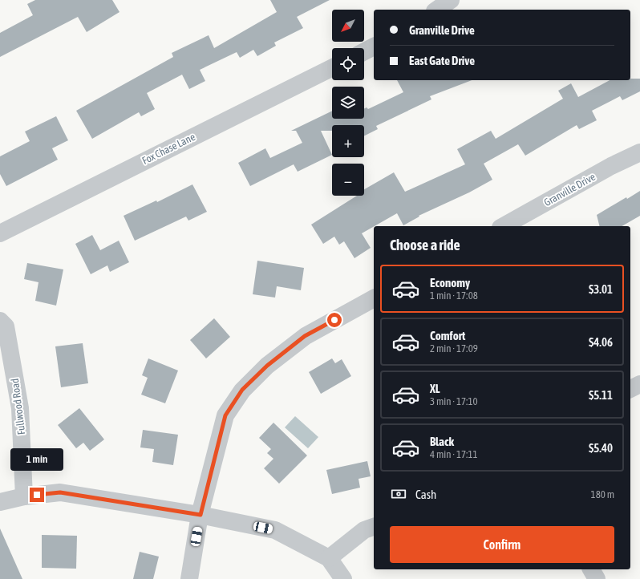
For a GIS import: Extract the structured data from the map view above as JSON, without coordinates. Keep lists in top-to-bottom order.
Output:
{
  "streets": {
    "street": ["Fox Chase Lane", "Granville Drive", "Fullwood Road"]
  },
  "north": "bottom left",
  "page": {
    "map_buttons": ["+", "−"],
    "banner": ["Granville Drive", "East Gate Drive"],
    "heading": "Choose a ride",
    "list": [
      {
        "name": "Economy",
        "note": "1 min · 17:08",
        "value": "$3.01"
      },
      {
        "name": "Comfort",
        "note": "2 min · 17:09",
        "value": "$4.06"
      },
      {
        "name": "XL",
        "note": "3 min · 17:10",
        "value": "$5.11"
      },
      {
        "name": "Black",
        "note": "4 min · 17:11",
        "value": "$5.40"
      }
    ],
    "bubble": "1 min",
    "pay": ["Cash", "180 m"],
    "buttons": "Confirm"
  }
}
